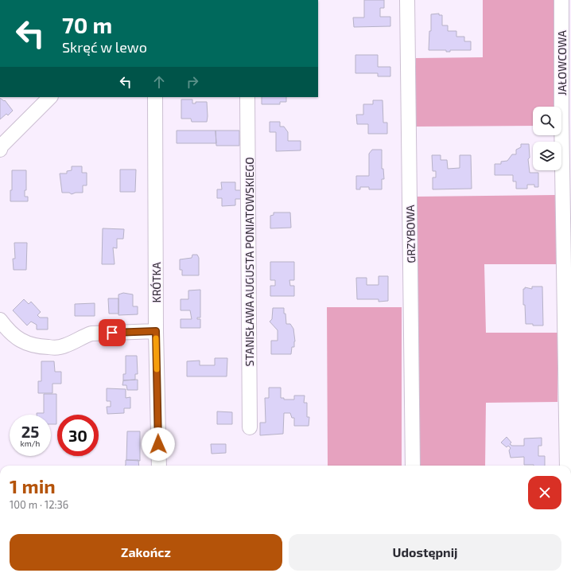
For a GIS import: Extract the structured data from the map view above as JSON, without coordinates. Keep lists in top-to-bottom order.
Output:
{
  "streets": {
    "street": [
      "JAŁOWCOWA",
      "GRZYBOWA",
      "STANISŁAWA AUGUSTA PONIATOWSKIEGO",
      "KRÓTKA"
    ]
  },
  "page": {
    "turn": ["70 m", "Skręć w lewo"],
    "speed": "25 km/h",
    "limit": "30",
    "heading": ["1 min", "100 m · 12:36"],
    "buttons": ["Zakończ", "Udostępnij"]
  }
}
